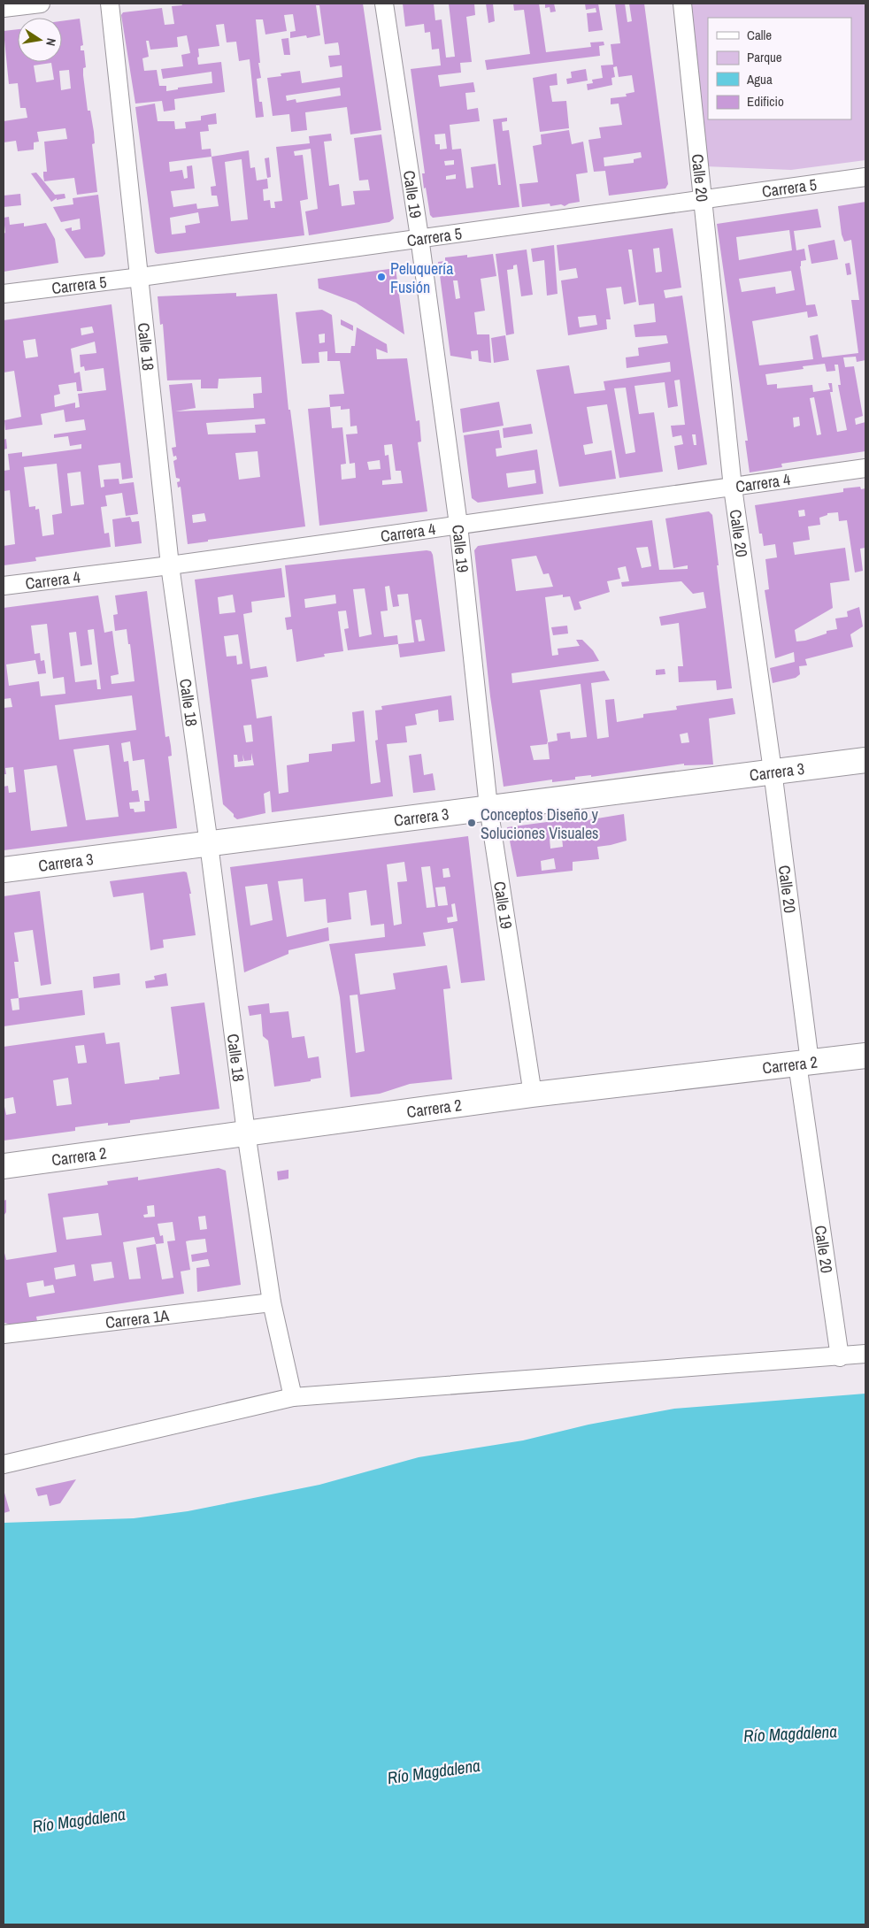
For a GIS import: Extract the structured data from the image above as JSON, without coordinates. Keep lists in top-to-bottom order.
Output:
{
  "streets": {
    "main road": ["Carrera 3", "Carrera 2"],
    "street": [
      "Calle 20",
      "Carrera 5",
      "Calle 19",
      "Calle 18",
      "Carrera 4",
      "Carrera 1A"
    ]
  },
  "crossings": [
    ["Calle 20", "Carrera 5"],
    ["Calle 20", "Carrera 4"],
    ["Calle 20", "Carrera 3"],
    ["Calle 20", "Carrera 2"],
    ["Carrera 5", "Calle 19"],
    ["Carrera 5", "Calle 18"],
    ["Calle 19", "Carrera 4"],
    ["Calle 19", "Carrera 3"],
    ["Calle 19", "Carrera 2"],
    ["Calle 18", "Carrera 4"],
    ["Calle 18", "Carrera 3"],
    ["Calle 18", "Carrera 2"],
    ["Calle 18", "Carrera 1A"]
  ],
  "water": ["Río Magdalena"],
  "places": ["Peluquería Fusión", "Conceptos Diseño y Soluciones Visuales"],
  "legend": [
    "Calle",
    "Parque",
    "Agua",
    "Edificio"
  ],
  "north": "right"
}
